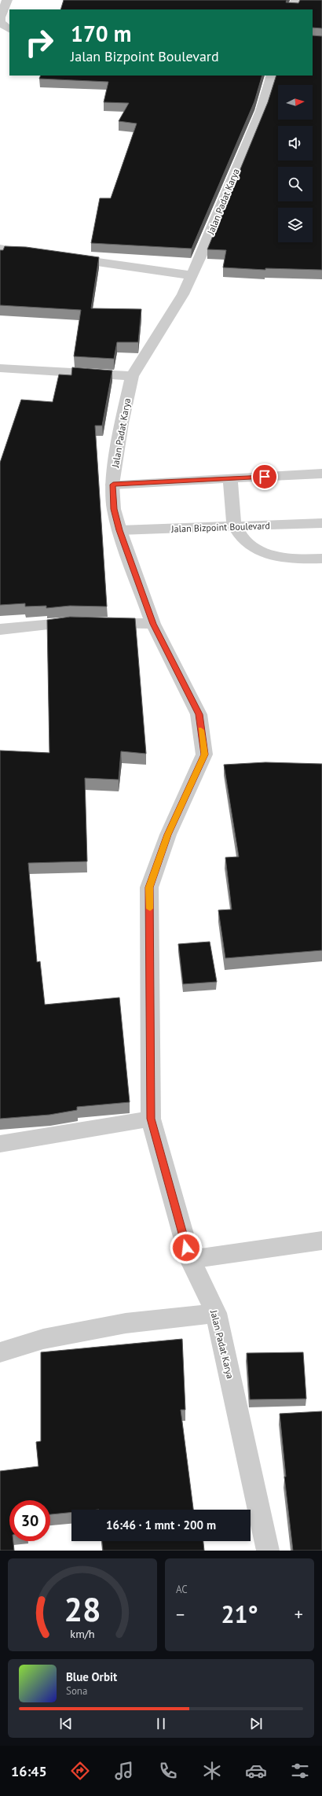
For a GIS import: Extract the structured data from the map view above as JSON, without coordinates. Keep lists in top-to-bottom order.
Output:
{
  "streets": {
    "street": ["Jalan Padat Karya", "Jalan Bizpoint Boulevard"]
  },
  "crossings": [
    ["Jalan Padat Karya", "Jalan Bizpoint Boulevard"]
  ],
  "north": "right",
  "page": {
    "turn": ["170 m", "Jalan Bizpoint Boulevard"],
    "limit": "30",
    "trip": "16:46 · 1 mnt · 200 m",
    "tile": "AC",
    "heat": ["−", "21°", "+"],
    "song": ["Blue Orbit", "Sona"],
    "tabs": "16:45",
    "gauge": ["28", "km/h"]
  }
}
